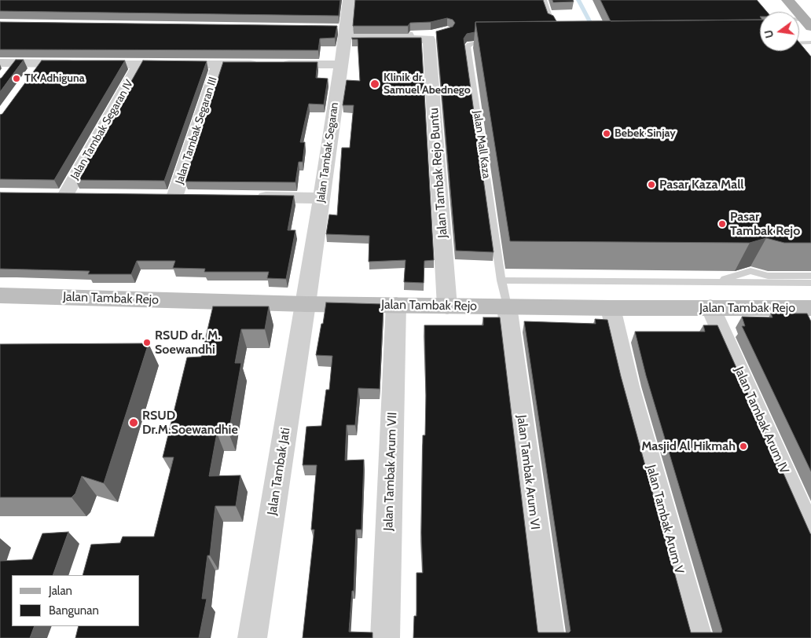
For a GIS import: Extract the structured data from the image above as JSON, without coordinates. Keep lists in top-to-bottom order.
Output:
{
  "streets": {
    "street": [
      "Jalan Tambak Segaran IV",
      "Jalan Tambak Segaran III",
      "Jalan Tambak Segaran",
      "Jalan Tambak Rejo Buntu",
      "Jalan Tambak Rejo",
      "Jalan Tambak Arum IV",
      "Jalan Tambak Jati",
      "Jalan Tambak Arum VII",
      "Jalan Tambak Arum VI",
      "Jalan Tambak Arum V"
    ],
    "lane": ["Jalan Mall Kaza"]
  },
  "crossings": [
    ["Jalan Mall Kaza", "Jalan Tambak Rejo"],
    ["Jalan Mall Kaza", "Jalan Tambak Arum VI"],
    ["Jalan Tambak Segaran", "Jalan Tambak Rejo"],
    ["Jalan Tambak Segaran", "Jalan Tambak Jati"],
    ["Jalan Tambak Rejo Buntu", "Jalan Tambak Rejo"],
    ["Jalan Tambak Rejo", "Jalan Tambak Arum IV"],
    ["Jalan Tambak Rejo", "Jalan Tambak Jati"],
    ["Jalan Tambak Rejo", "Jalan Tambak Arum VII"],
    ["Jalan Tambak Rejo", "Jalan Tambak Arum VI"],
    ["Jalan Tambak Rejo", "Jalan Tambak Arum V"]
  ],
  "places": [
    "TK Adhiguna",
    "Klinik dr. Samuel Abednego",
    "Bebek Sinjay",
    "Pasar Kaza Mall",
    "Pasar Tambak Rejo",
    "RSUD dr. M. Soewandhi",
    "RSUD Dr.M.Soewandhie",
    "Masjid Al Hikmah"
  ],
  "legend": ["Jalan", "Bangunan"],
  "north": "left"
}
